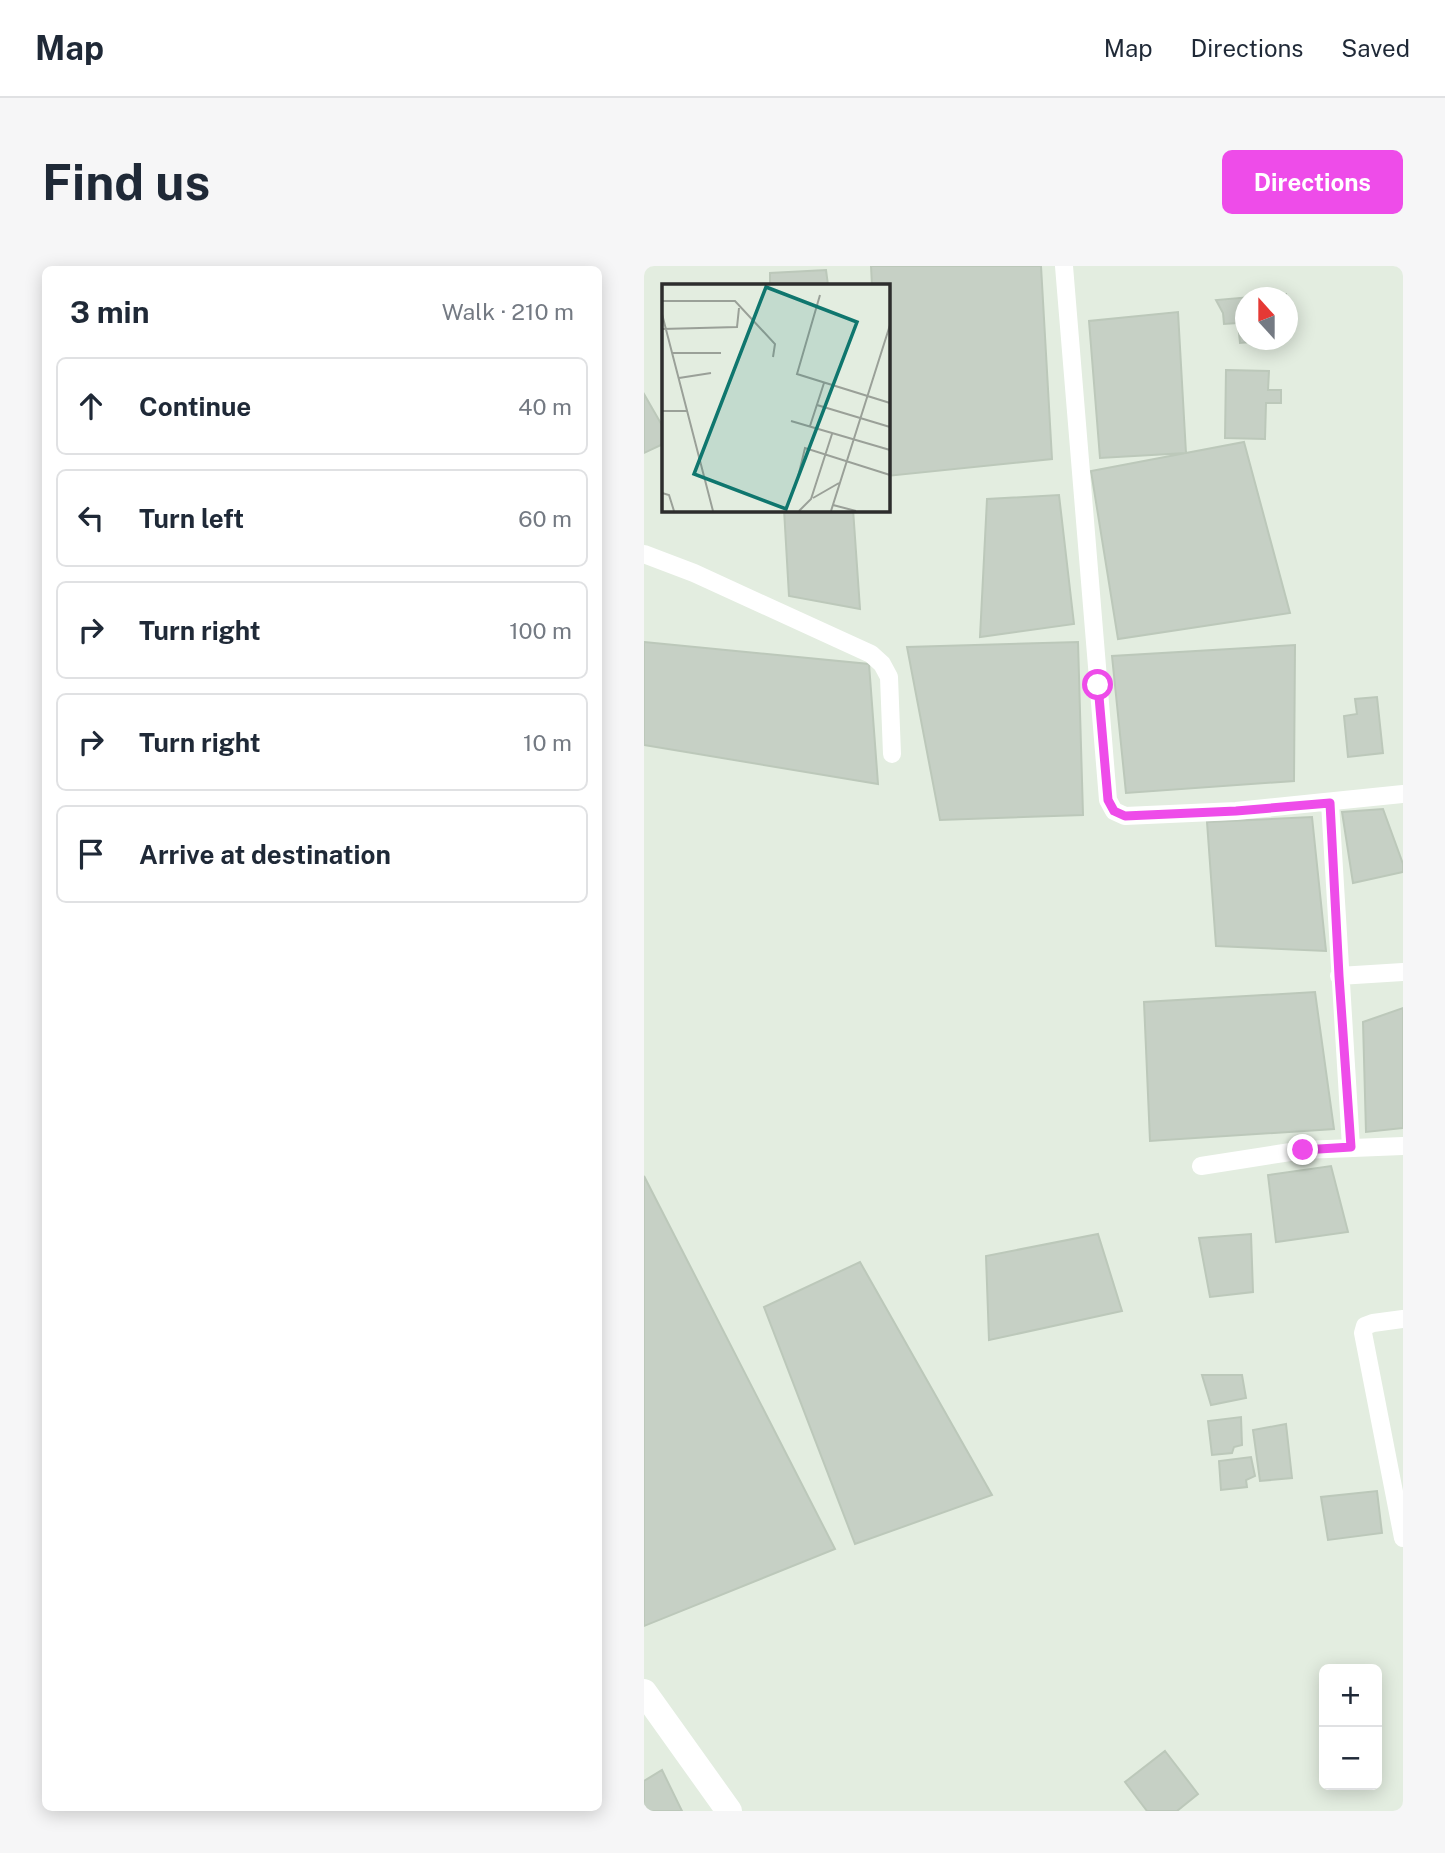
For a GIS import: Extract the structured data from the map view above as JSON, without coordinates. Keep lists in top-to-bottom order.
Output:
{
  "north": "top",
  "page": {
    "header": "Map",
    "nav": ["Map", "Directions", "Saved"],
    "buttons": "Directions",
    "title": "Find us",
    "heading": ["3 min", "Walk · 210 m"],
    "list": [
      ["Continue", "40 m"],
      ["Turn left", "60 m"],
      ["Turn right", "100 m"],
      ["Turn right", "10 m"],
      "Arrive at destination"
    ],
    "map_buttons": ["+", "−"]
  }
}
